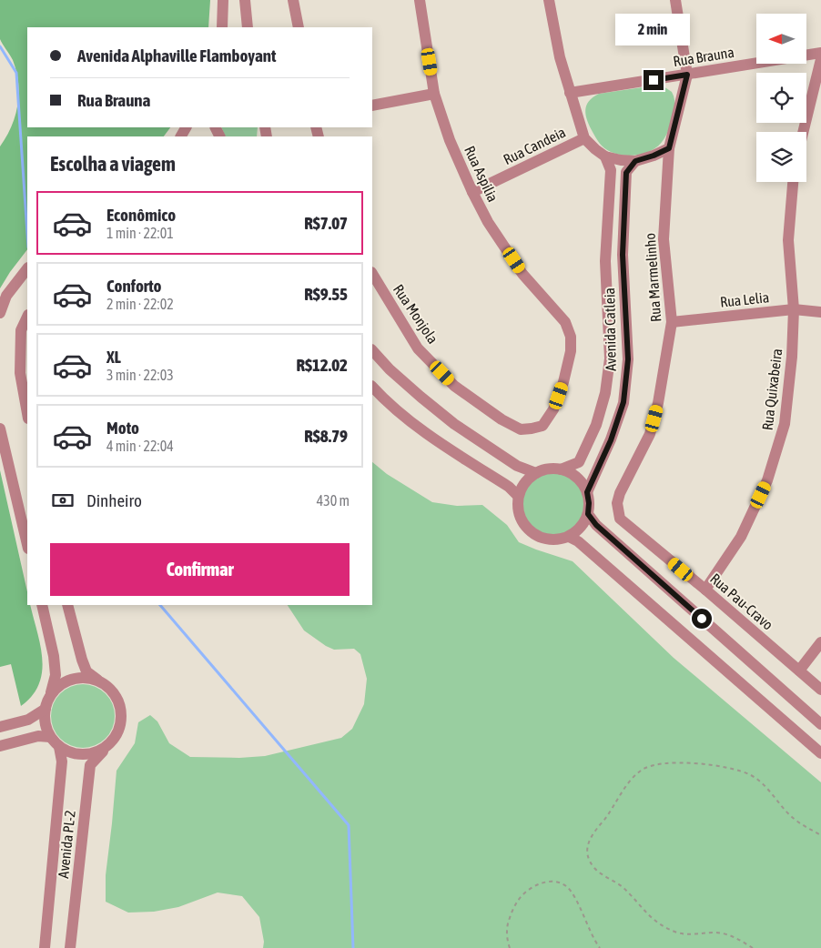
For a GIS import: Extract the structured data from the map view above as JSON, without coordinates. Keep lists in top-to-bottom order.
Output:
{
  "streets": {
    "street": [
      "Rua Brauna",
      "Rua Candeia",
      "Rua Aspilia",
      "Rua Marmelinho",
      "Rua Lelia",
      "Rua Monjola",
      "Avenida Catleia",
      "Rua Quixabeira",
      "Rua Pau-Cravo",
      "Avenida PL-2"
    ]
  },
  "crossings": [
    ["Rua Brauna", "Rua Marmelinho"],
    ["Rua Candeia", "Rua Aspilia"],
    ["Rua Aspilia", "Rua Monjola"],
    ["Rua Marmelinho", "Rua Lelia"],
    ["Rua Marmelinho", "Rua Pau-Cravo"],
    ["Rua Lelia", "Rua Quixabeira"],
    ["Rua Quixabeira", "Rua Pau-Cravo"]
  ],
  "north": "left",
  "page": {
    "bubble": "2 min",
    "banner": ["Avenida Alphaville Flamboyant", "Rua Brauna"],
    "heading": "Escolha a viagem",
    "list": [
      {
        "name": "Econômico",
        "note": "1 min · 22:01",
        "value": "R$7.07"
      },
      {
        "name": "Conforto",
        "note": "2 min · 22:02",
        "value": "R$9.55"
      },
      {
        "name": "XL",
        "note": "3 min · 22:03",
        "value": "R$12.02"
      },
      {
        "name": "Moto",
        "note": "4 min · 22:04",
        "value": "R$8.79"
      }
    ],
    "pay": ["Dinheiro", "430 m"],
    "buttons": "Confirmar"
  }
}
